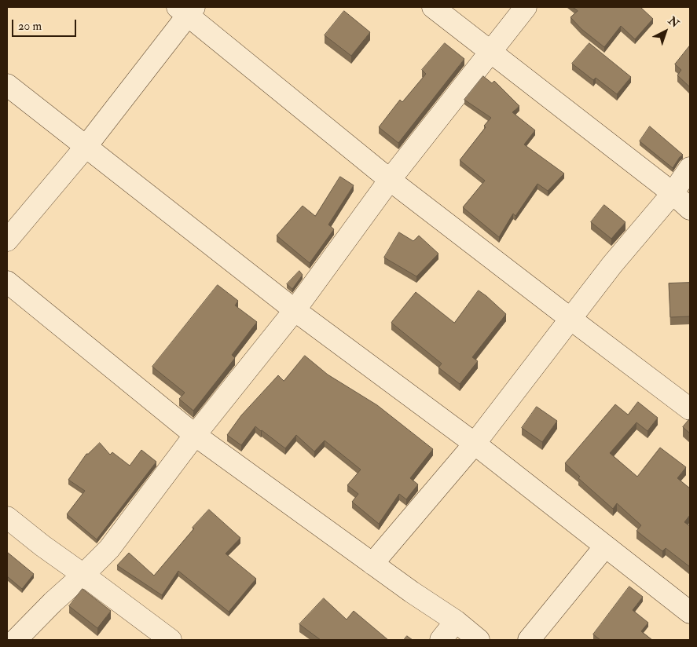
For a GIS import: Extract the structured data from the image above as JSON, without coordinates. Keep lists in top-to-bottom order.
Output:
{
  "scale_bar": "20 m",
  "north": "top right"
}
